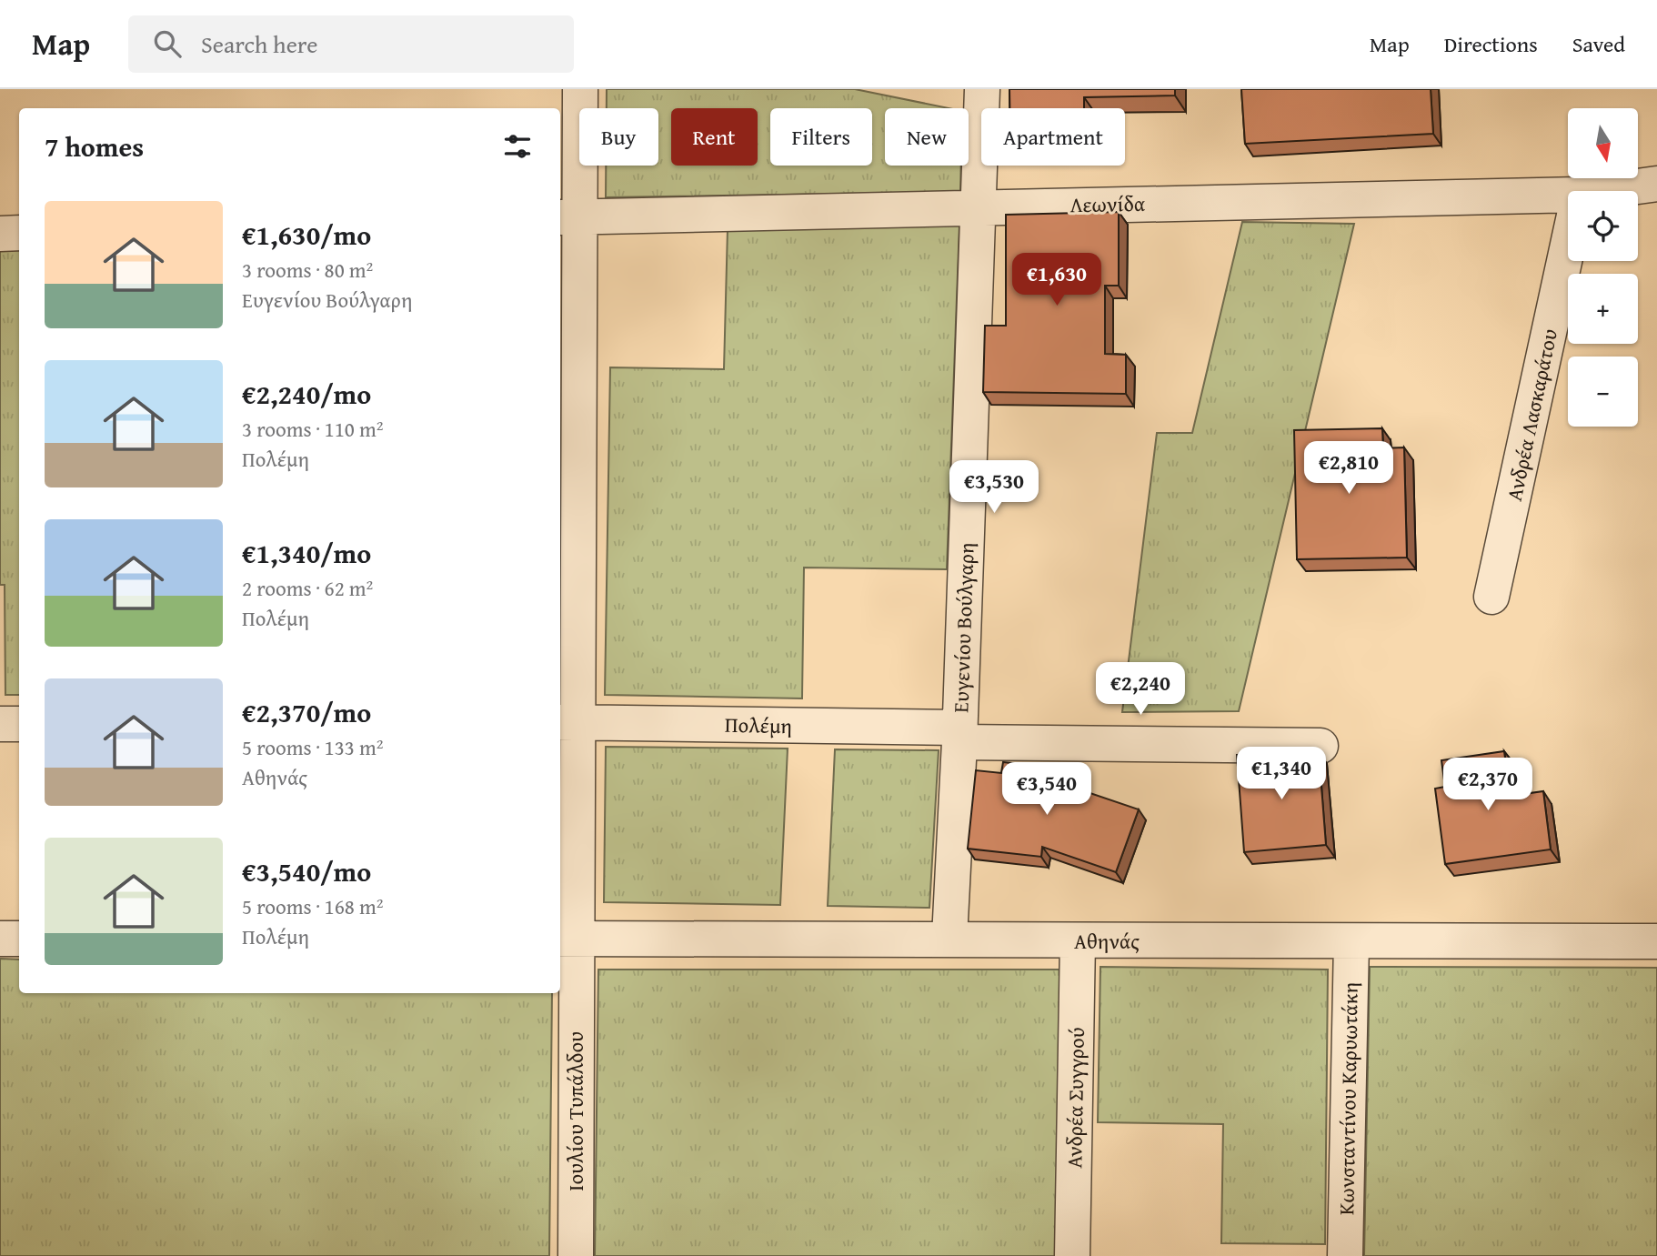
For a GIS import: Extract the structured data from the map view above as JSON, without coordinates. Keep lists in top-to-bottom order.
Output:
{
  "streets": {
    "street": [
      "Λεωνίδα",
      "Ανδρέα Λασκαράτου",
      "Ευγενίου Βούλγαρη",
      "Πολέμη",
      "Αθηνάς",
      "Ανδρέα Συγγρού",
      "Κωνσταντίνου Καρυωτάκη",
      "Ιουλίου Τυπάλδου"
    ]
  },
  "crossings": [
    ["Λεωνίδα", "Ευγενίου Βούλγαρη"],
    ["Λεωνίδα", "Ιουλίου Τυπάλδου"],
    ["Ευγενίου Βούλγαρη", "Πολέμη"],
    ["Ευγενίου Βούλγαρη", "Αθηνάς"],
    ["Πολέμη", "Ιουλίου Τυπάλδου"],
    ["Αθηνάς", "Ανδρέα Συγγρού"],
    ["Αθηνάς", "Κωνσταντίνου Καρυωτάκη"],
    ["Αθηνάς", "Ιουλίου Τυπάλδου"]
  ],
  "north": "bottom",
  "page": {
    "header": "Map",
    "search": "Search here",
    "nav": ["Map", "Directions", "Saved"],
    "map_buttons": ["+", "−"],
    "chip": [
      "Buy",
      "Rent",
      "Filters",
      "New",
      "Apartment"
    ],
    "heading": "7 homes",
    "list": [
      {
        "name": "€1,630/mo",
        "note": "3 rooms · 80 m² · Ευγενίου Βούλγαρη"
      },
      {
        "name": "€2,240/mo",
        "note": "3 rooms · 110 m² · Πολέμη"
      },
      {
        "name": "€1,340/mo",
        "note": "2 rooms · 62 m² · Πολέμη"
      },
      {
        "name": "€2,370/mo",
        "note": "5 rooms · 133 m² · Αθηνάς"
      },
      {
        "name": "€3,540/mo",
        "note": "5 rooms · 168 m² · Πολέμη"
      }
    ],
    "price": [
      "€1,630",
      "€2,810",
      "€3,530",
      "€2,240",
      "€1,340",
      "€2,370",
      "€3,540"
    ]
  }
}
